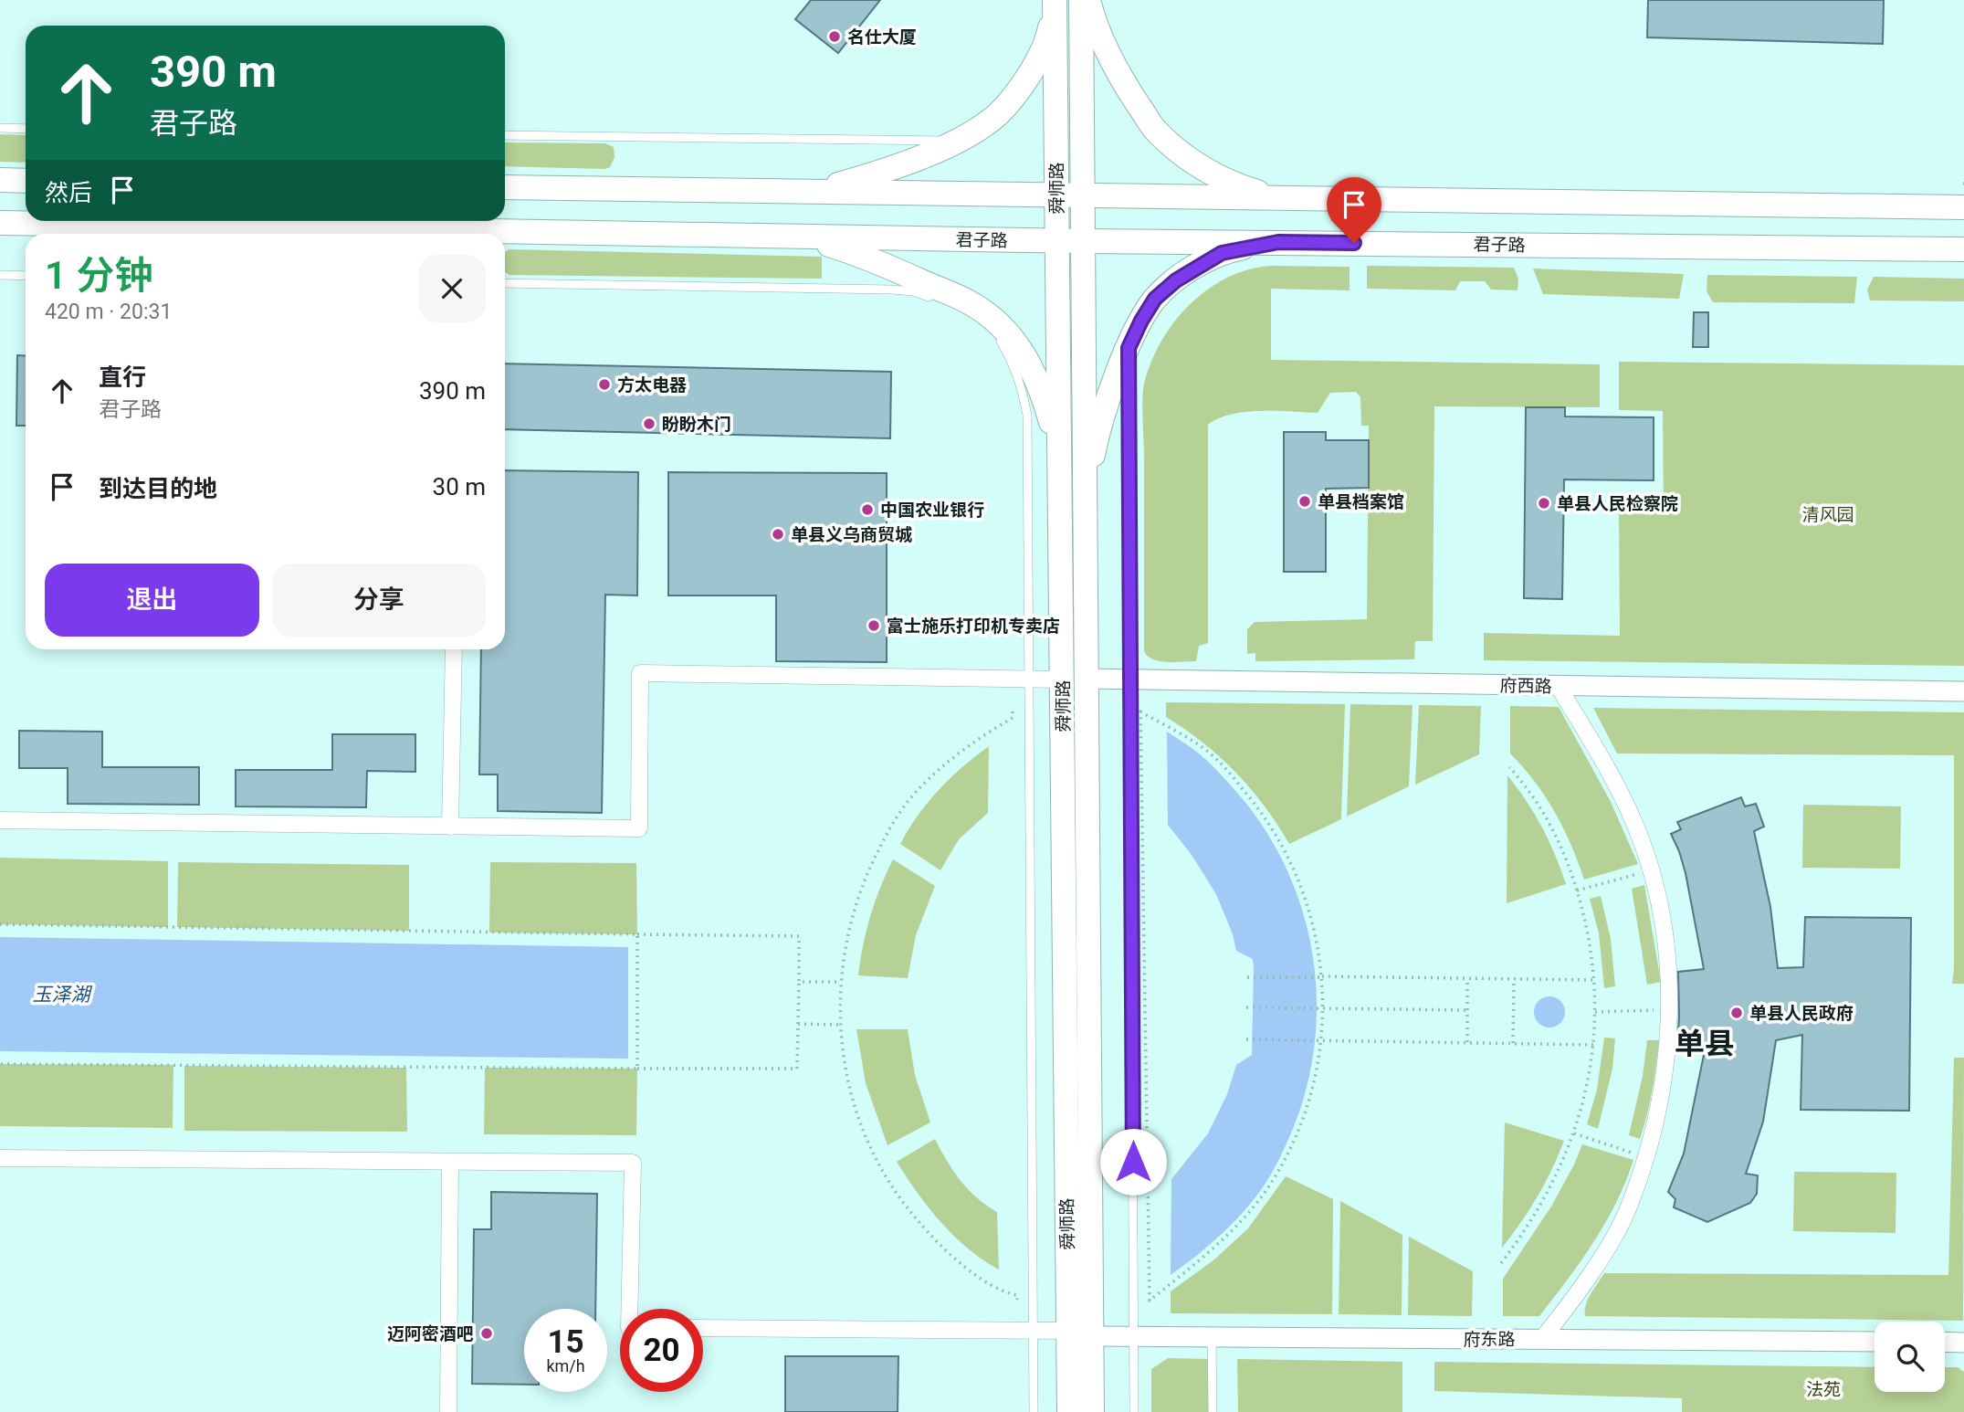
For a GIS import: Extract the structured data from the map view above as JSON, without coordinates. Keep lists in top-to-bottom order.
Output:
{
  "streets": {
    "main road": ["舜师路", "君子路"],
    "street": ["府西路", "府东路"]
  },
  "crossings": [
    ["舜师路", "君子路"],
    ["舜师路", "府西路"],
    ["舜师路", "府东路"]
  ],
  "districts": ["单县"],
  "water": ["玉泽湖"],
  "parks": ["清风园", "法苑"],
  "places": [
    "名仕大厦",
    "方太电器",
    "盼盼木门",
    "单县档案馆",
    "单县人民检察院",
    "中国农业银行",
    "单县义乌商贸城",
    "富士施乐打印机专卖店",
    "单县人民政府",
    "迈阿密酒吧"
  ],
  "page": {
    "turn": ["390 m", "君子路"],
    "then": "然后",
    "heading": ["1 分钟", "420 m · 20:31"],
    "list": [
      {
        "name": "直行",
        "note": "君子路",
        "value": "390 m"
      },
      {
        "name": "到达目的地",
        "value": "30 m"
      }
    ],
    "buttons": ["退出", "分享"],
    "speed": "15 km/h",
    "limit": "20"
  }
}
